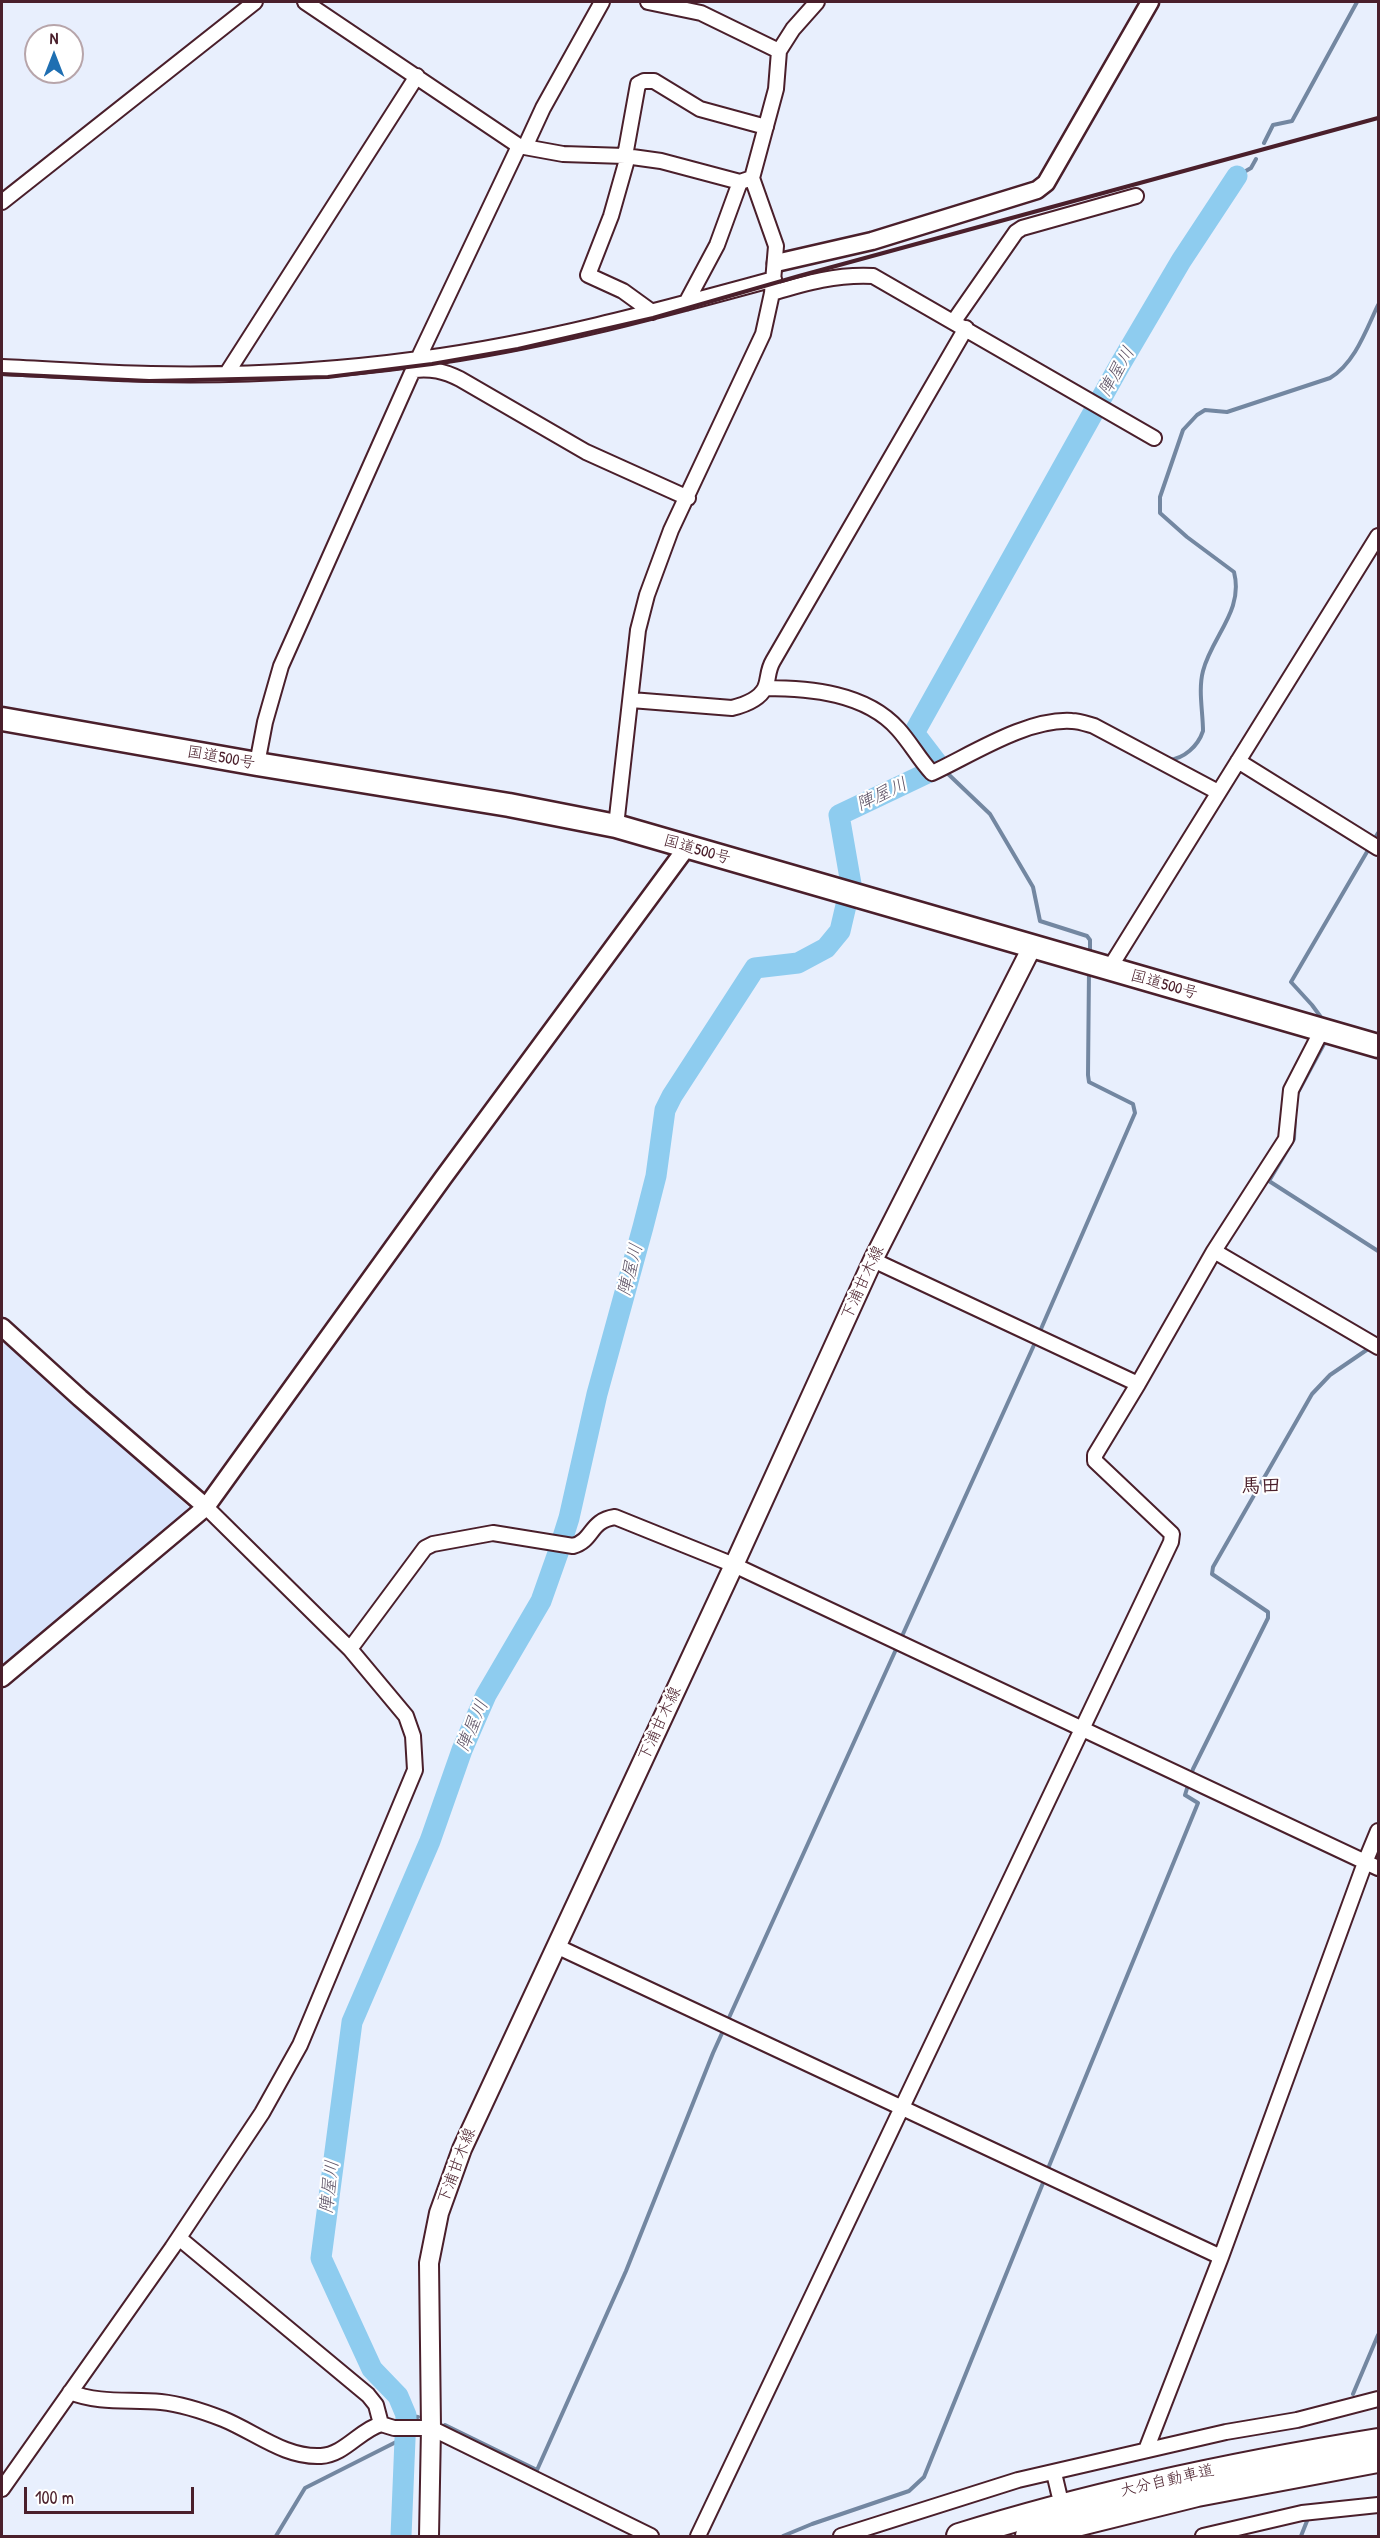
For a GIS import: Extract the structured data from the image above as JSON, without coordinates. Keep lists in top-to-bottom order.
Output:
{
  "streets": {
    "highway": ["国道500号", "大分自動車道"],
    "main road": ["下浦甘木線"]
  },
  "crossings": [
    ["国道500号", "下浦甘木線"]
  ],
  "districts": ["馬田"],
  "water": ["陣屋川"],
  "scale_bar": "100 m",
  "north": "top"
}
